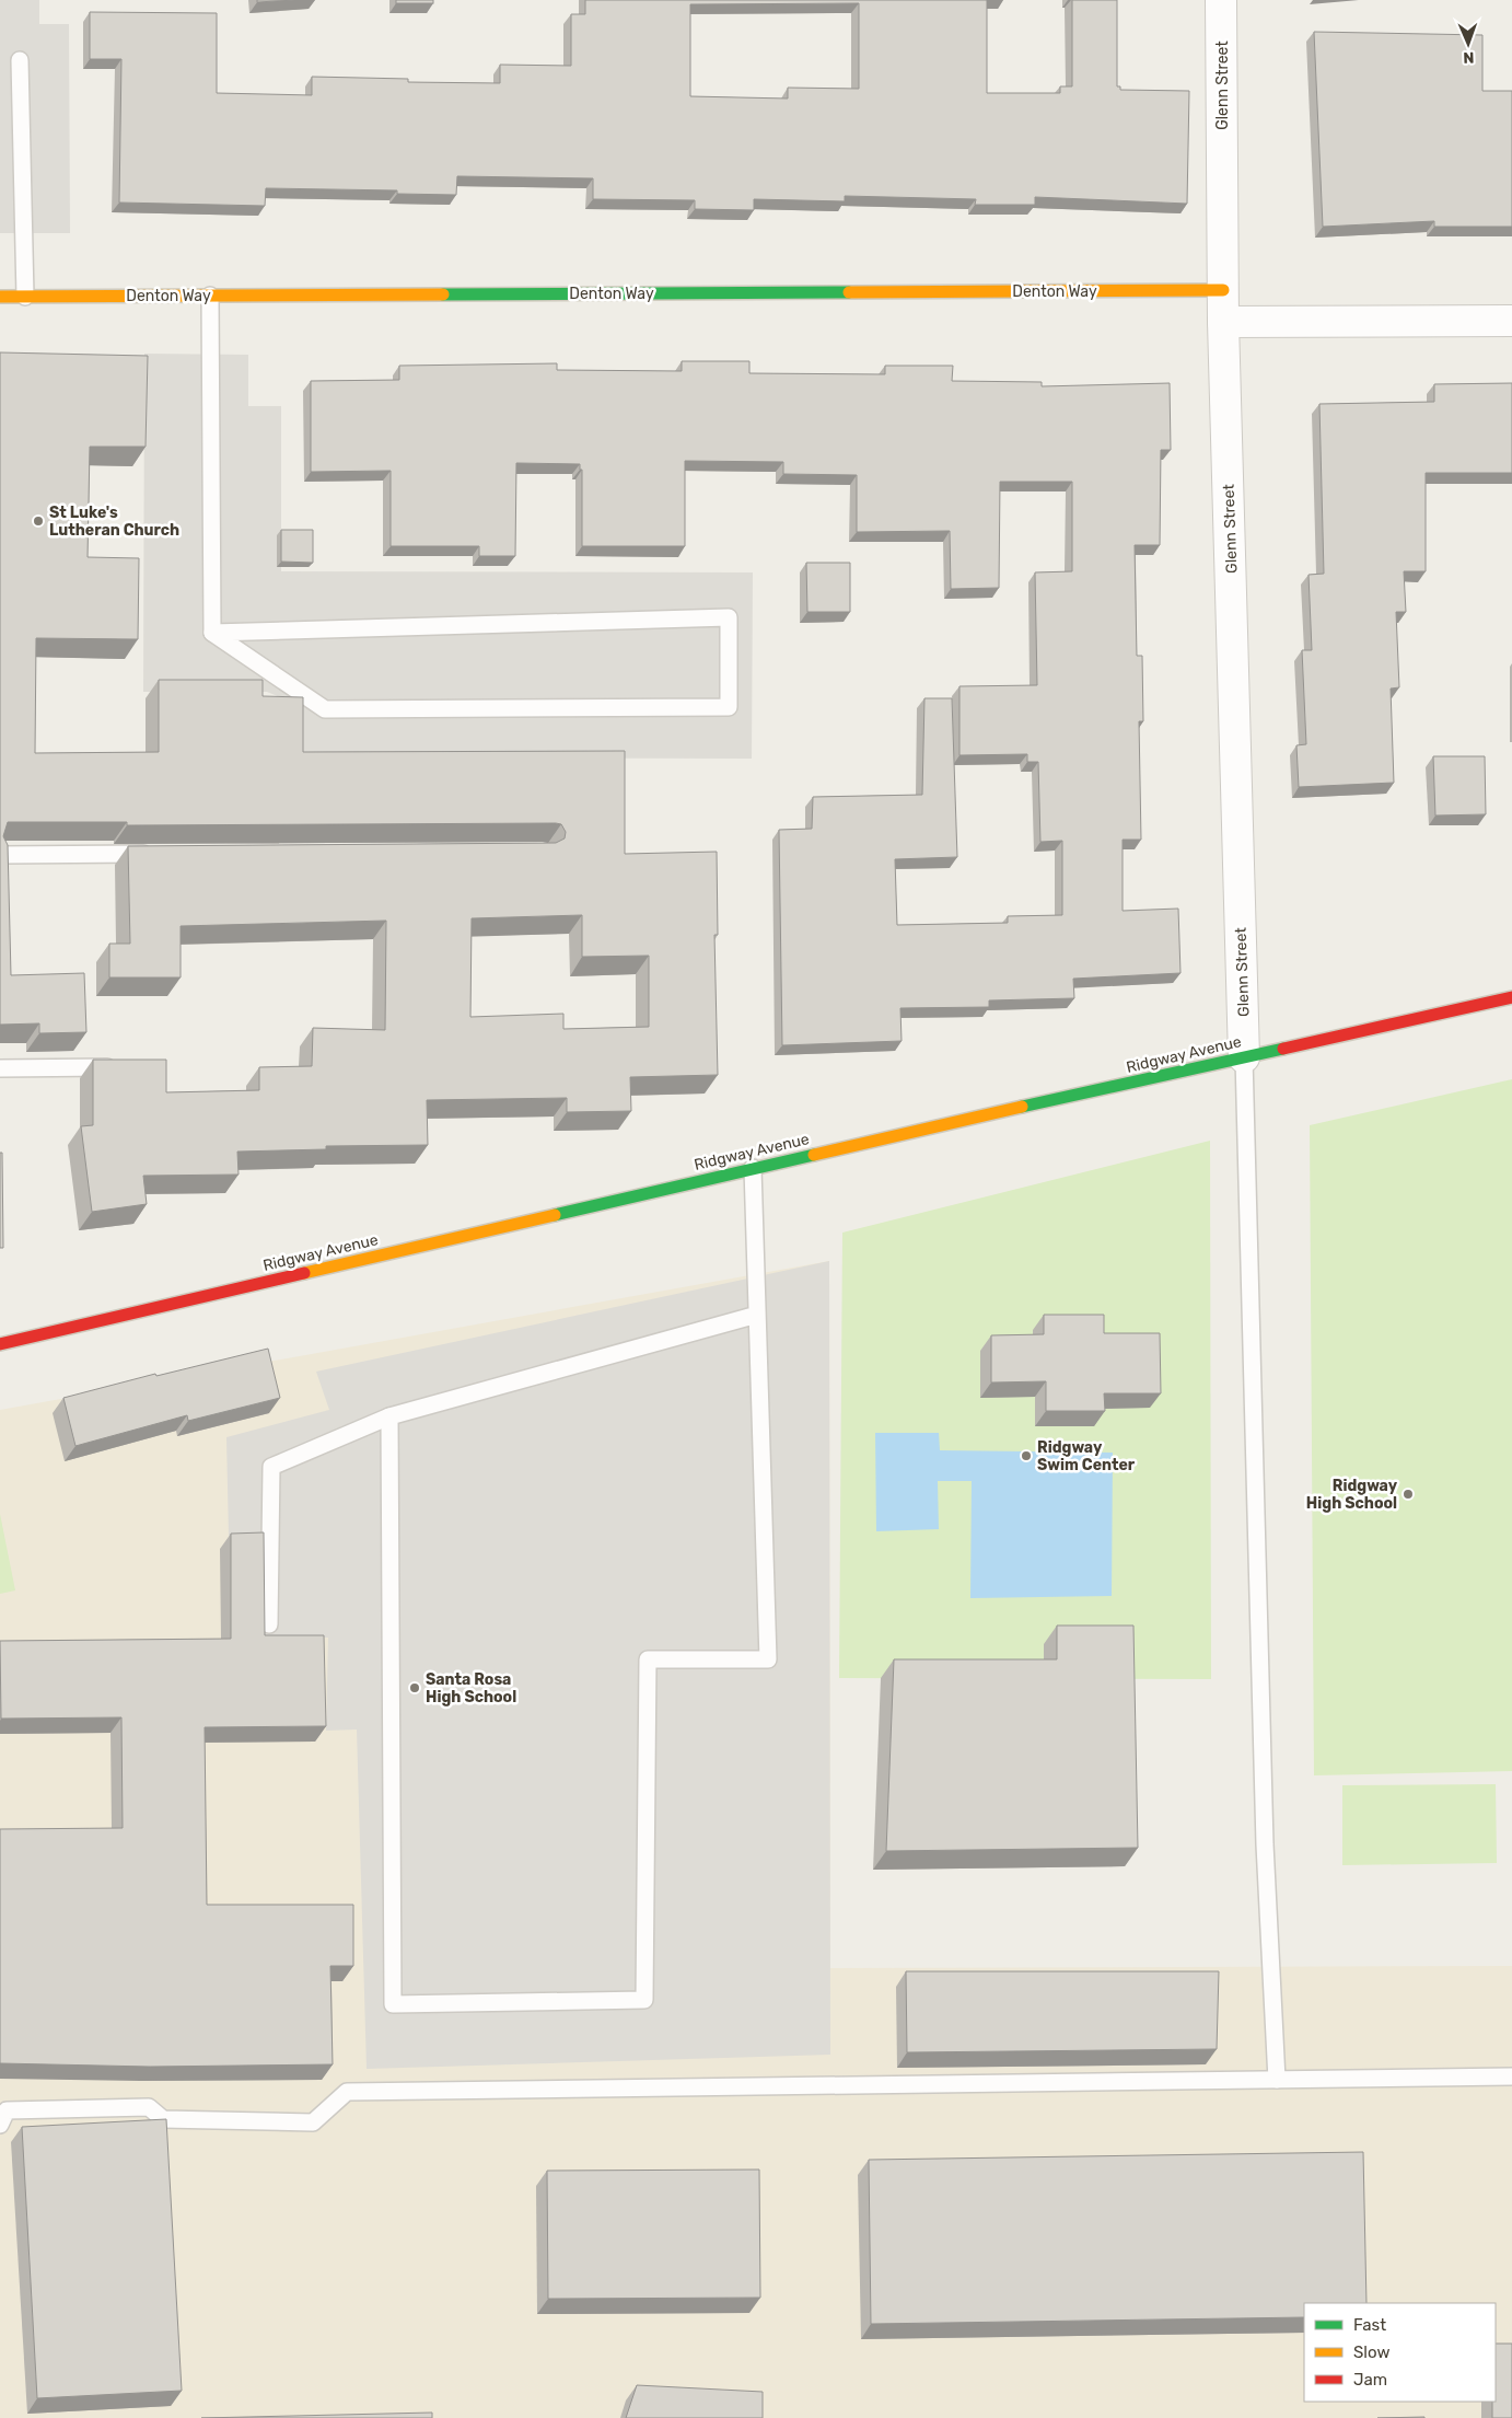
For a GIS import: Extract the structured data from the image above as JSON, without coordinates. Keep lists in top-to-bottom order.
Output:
{
  "streets": {
    "street": ["Glenn Street", "Denton Way", "Ridgway Avenue"]
  },
  "crossings": [
    ["Glenn Street", "Denton Way"],
    ["Glenn Street", "Ridgway Avenue"]
  ],
  "places": [
    "St Luke's Lutheran Church",
    "Ridgway Swim Center",
    "Ridgway High School",
    "Santa Rosa High School"
  ],
  "legend": ["Fast", "Slow", "Jam"],
  "north": "bottom"
}
